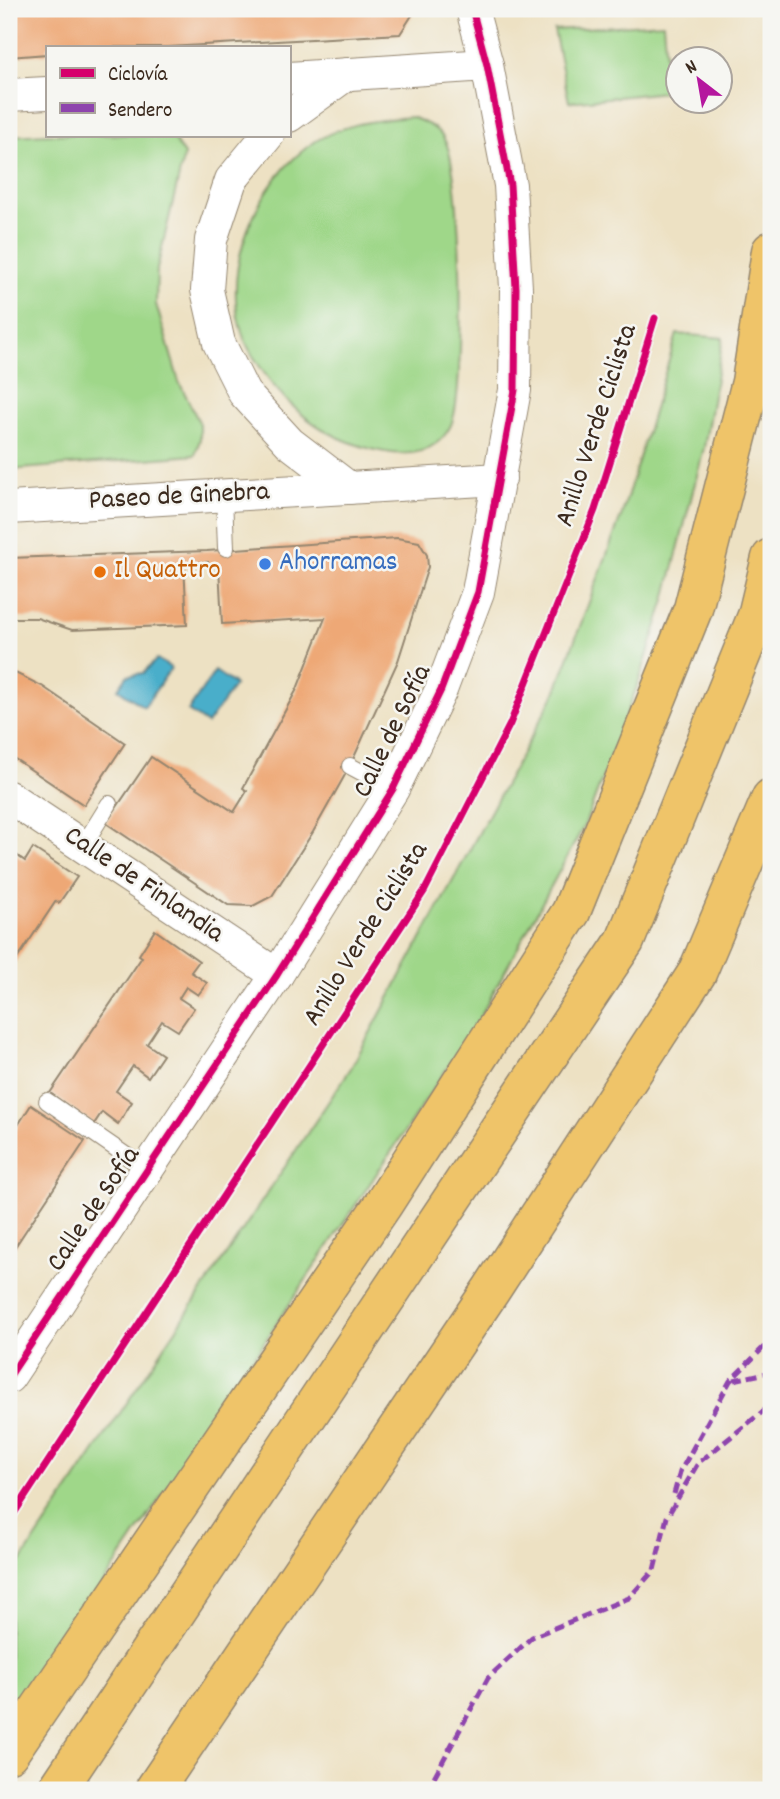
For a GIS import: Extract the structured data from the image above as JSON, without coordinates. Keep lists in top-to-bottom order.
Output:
{
  "streets": {
    "street": ["Paseo de Ginebra", "Calle de Sofía", "Calle de Finlandia"],
    "cycle path": ["Anillo Verde Ciclista"]
  },
  "crossings": [
    ["Paseo de Ginebra", "Calle de Sofía"],
    ["Calle de Sofía", "Calle de Finlandia"]
  ],
  "places": ["Ahorramas", "Il Quattro"],
  "legend": ["Ciclovía", "Sendero"],
  "north": "top left"
}
